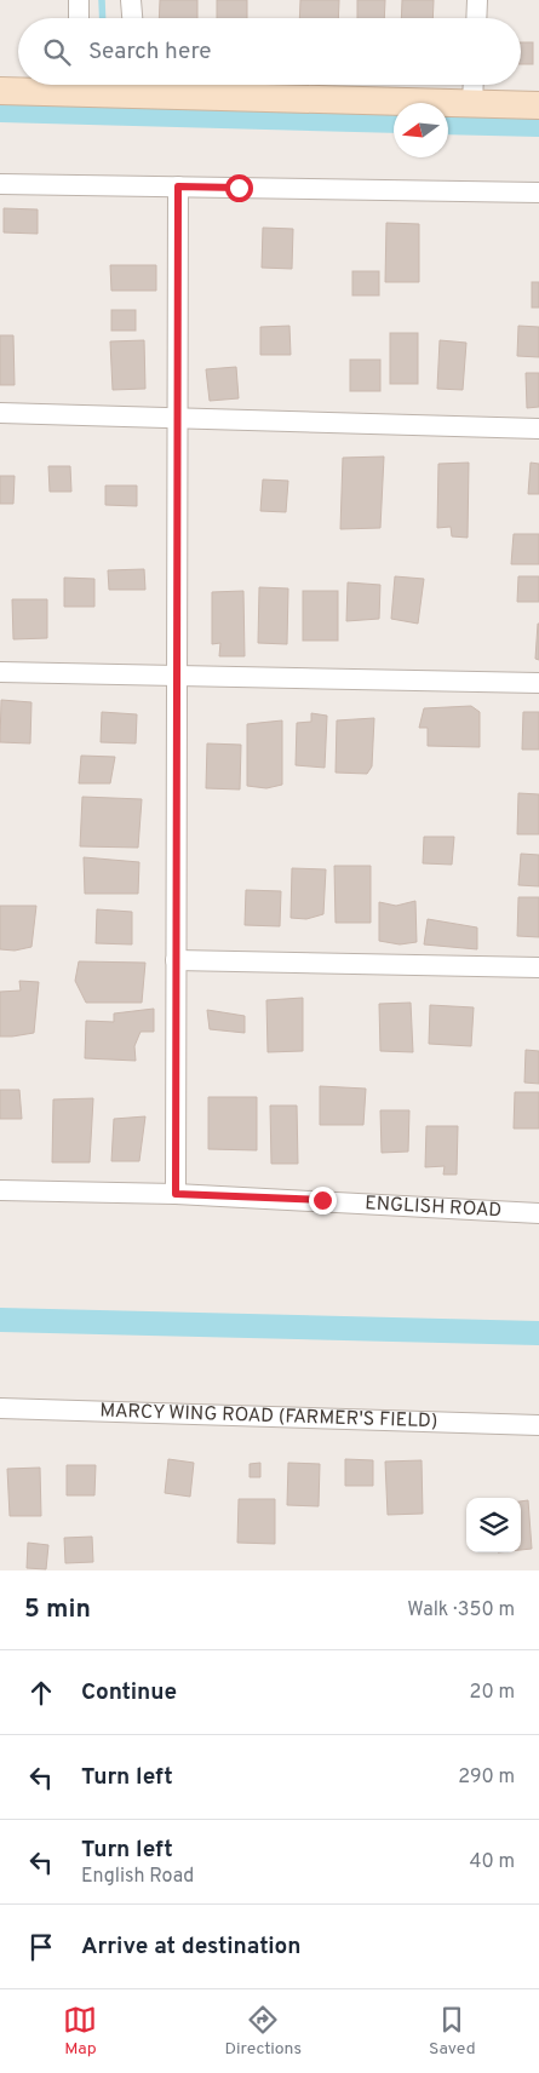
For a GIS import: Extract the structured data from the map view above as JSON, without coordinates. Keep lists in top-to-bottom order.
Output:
{
  "streets": {
    "street": ["ENGLISH ROAD", "MARCY WING ROAD (FARMER'S FIELD)"]
  },
  "north": "left",
  "page": {
    "search": "Search here",
    "heading": ["5 min", "Walk · 350 m"],
    "list": [
      ["Continue", "20 m"],
      ["Turn left", "290 m"],
      ["Turn left", "English Road", "40 m"],
      "Arrive at destination"
    ],
    "nav": ["Map", "Directions", "Saved"]
  }
}
